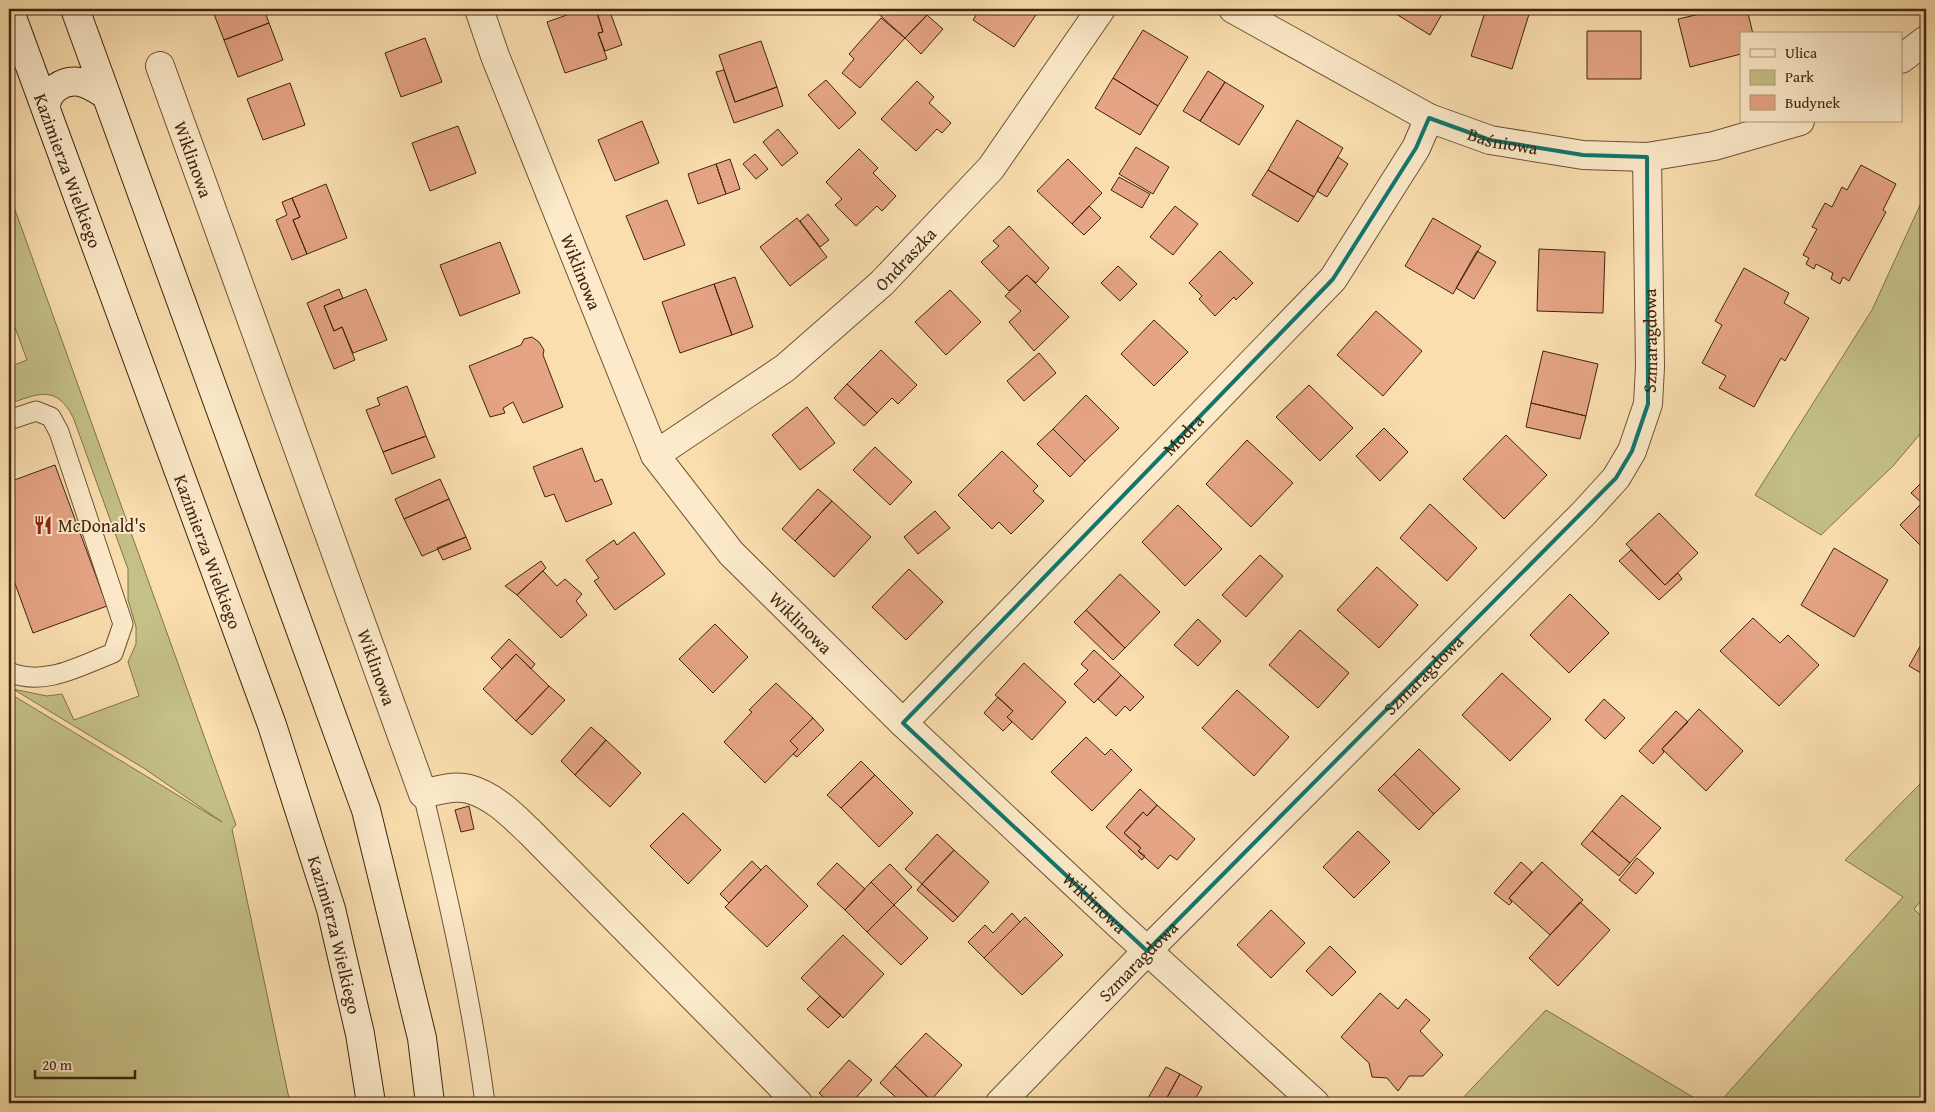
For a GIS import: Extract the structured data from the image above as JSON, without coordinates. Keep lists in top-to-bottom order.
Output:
{
  "streets": {
    "street": [
      "Baśniowa",
      "Wiklinowa",
      "Kazimierza Wielkiego",
      "Ondraszka",
      "Szmaragdowa",
      "Modra"
    ]
  },
  "crossings": [
    ["Baśniowa", "Szmaragdowa"],
    ["Baśniowa", "Modra"],
    ["Wiklinowa", "Ondraszka"],
    ["Wiklinowa", "Szmaragdowa"],
    ["Wiklinowa", "Modra"]
  ],
  "places": {
    "restaurant": ["McDonald's"]
  },
  "legend": ["Ulica", "Park", "Budynek"],
  "scale_bar": "20 m"
}
